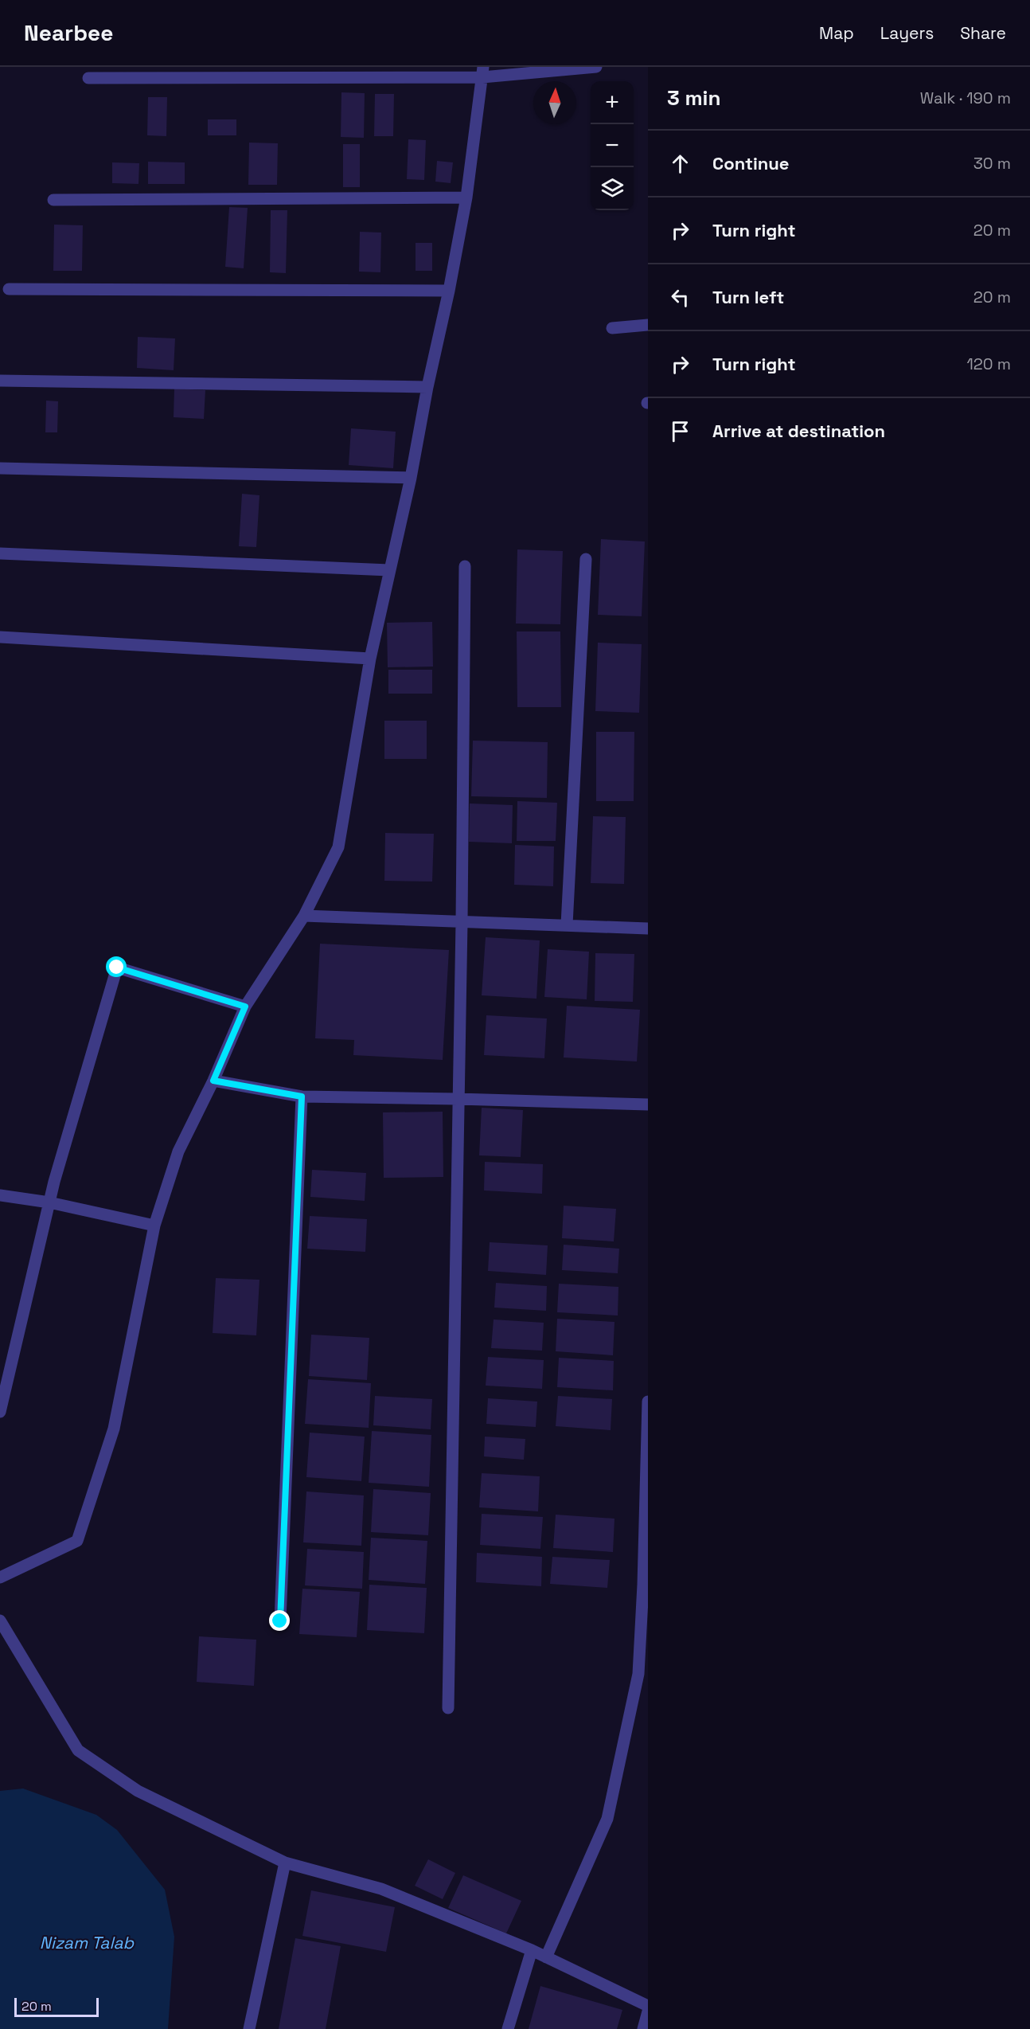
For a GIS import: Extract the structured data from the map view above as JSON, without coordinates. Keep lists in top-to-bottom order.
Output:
{
  "water": ["Nizam Talab"],
  "scale_bar": "20 m",
  "north": "top",
  "page": {
    "header": "Nearbee",
    "nav": ["Map", "Layers", "Share"],
    "heading": ["3 min", "Walk · 190 m"],
    "map_buttons": ["+", "−"],
    "list": [
      ["Continue", "30 m"],
      ["Turn right", "20 m"],
      ["Turn left", "20 m"],
      ["Turn right", "120 m"],
      "Arrive at destination"
    ],
    "scale": "20 m"
  }
}
